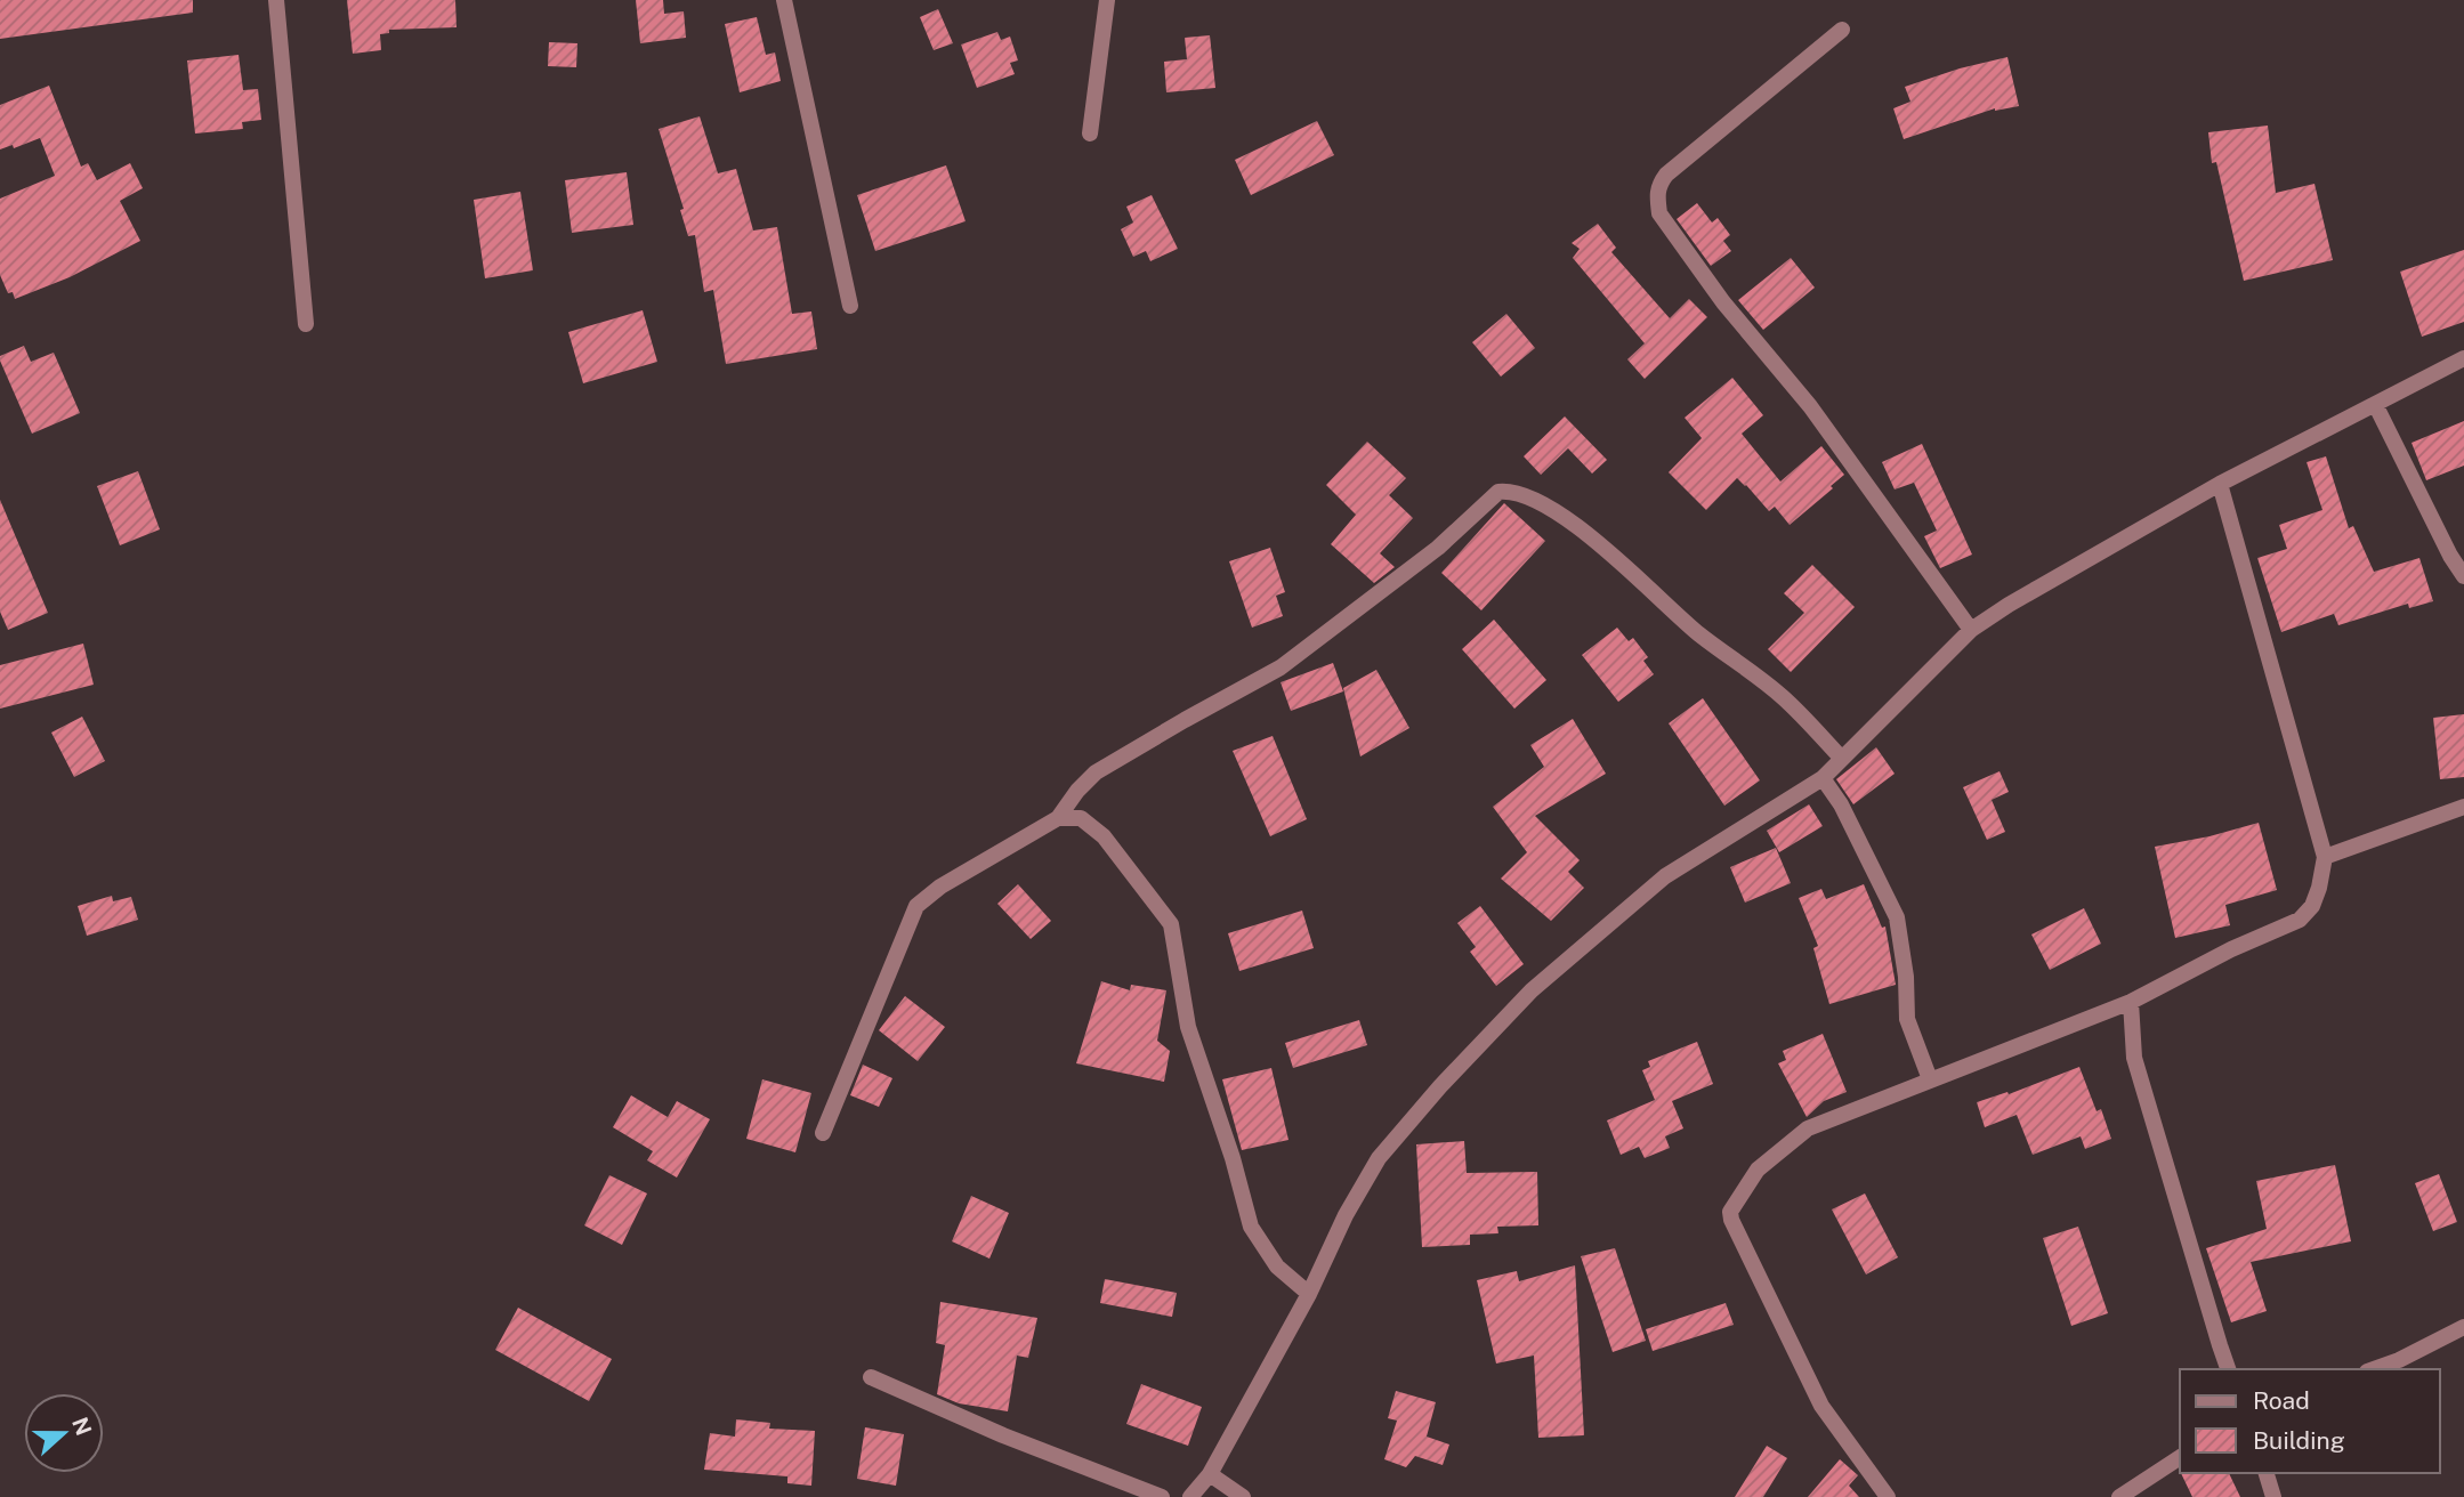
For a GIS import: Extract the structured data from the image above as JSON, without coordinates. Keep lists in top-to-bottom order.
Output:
{
  "legend": ["Road", "Building"],
  "north": "right"
}
